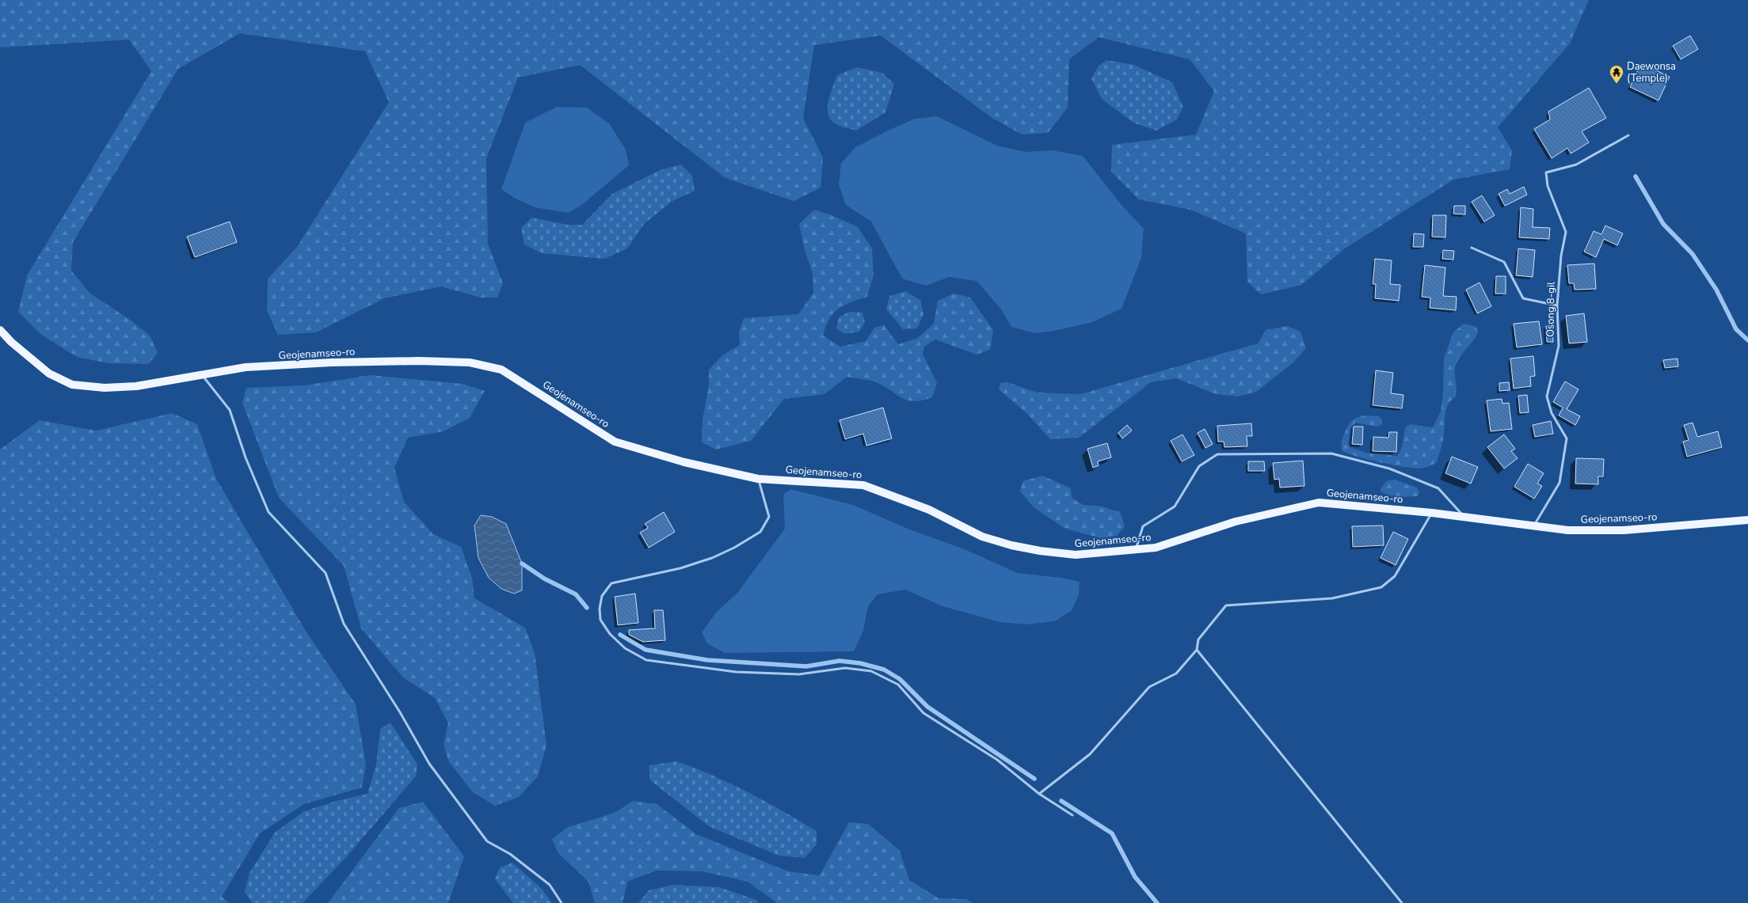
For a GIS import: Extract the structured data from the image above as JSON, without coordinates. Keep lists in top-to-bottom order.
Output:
{
  "streets": {
    "main road": ["Geojenamseo-ro"],
    "lane": ["Osong 8-gil"]
  },
  "crossings": [
    ["Osong 8-gil", "Geojenamseo-ro"]
  ],
  "places": {
    "temple": ["Daewonsa (Temple)"]
  }
}
